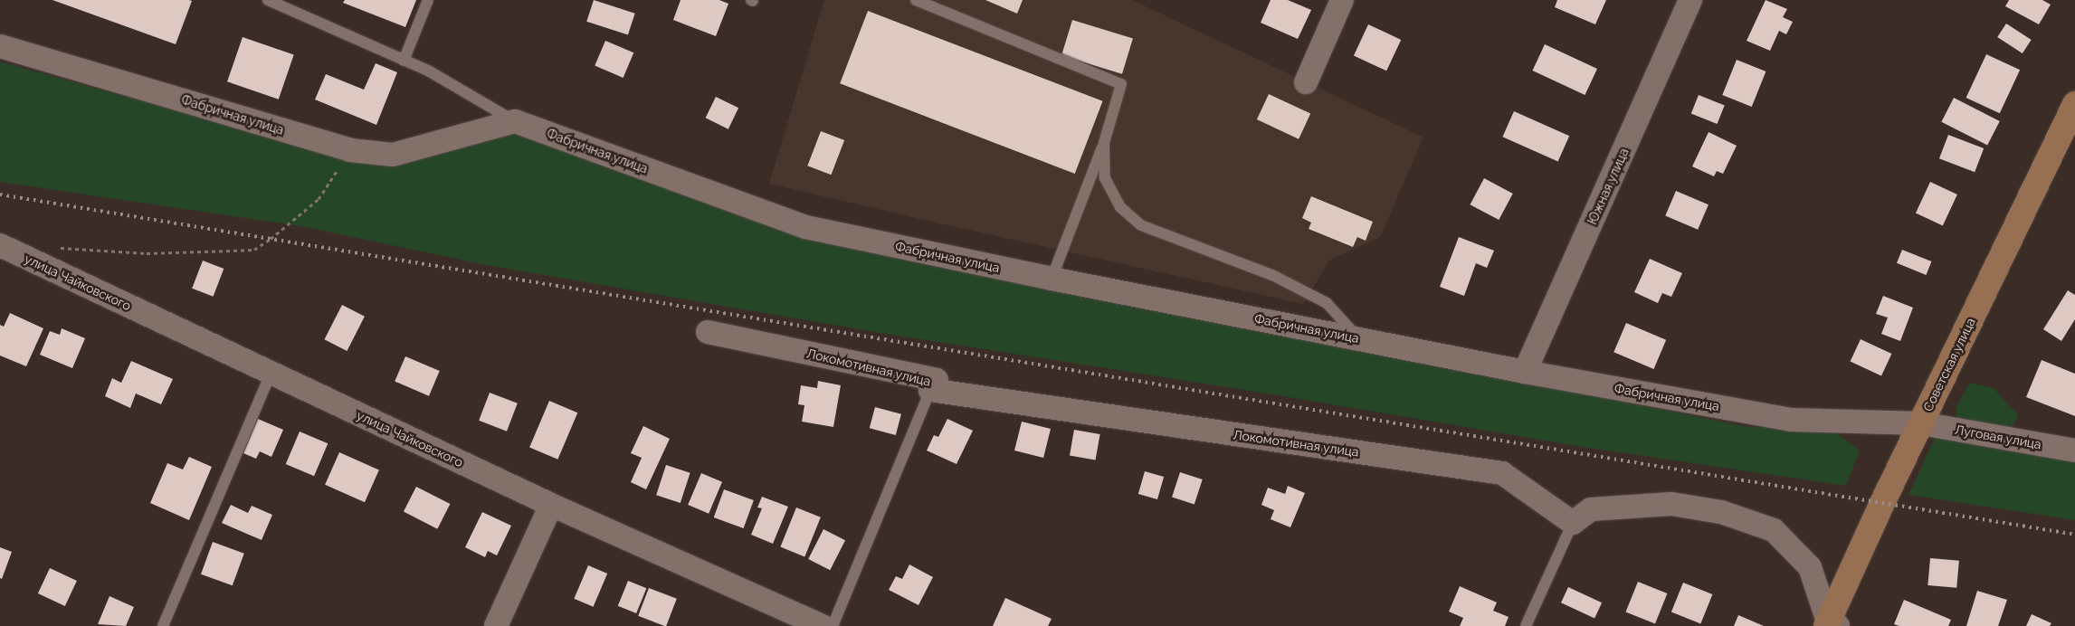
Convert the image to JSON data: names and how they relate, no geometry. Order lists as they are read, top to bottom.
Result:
{
  "streets": {
    "main road": ["Советская улица"],
    "street": [
      "Фабричная улица",
      "Южная улица",
      "улица Чайковского",
      "Локомотивная улица",
      "Луговая улица"
    ]
  },
  "crossings": [
    ["Фабричная улица", "Южная улица"],
    ["Фабричная улица", "Советская улица"],
    ["Фабричная улица", "Луговая улица"],
    ["Советская улица", "Луговая улица"]
  ]
}
